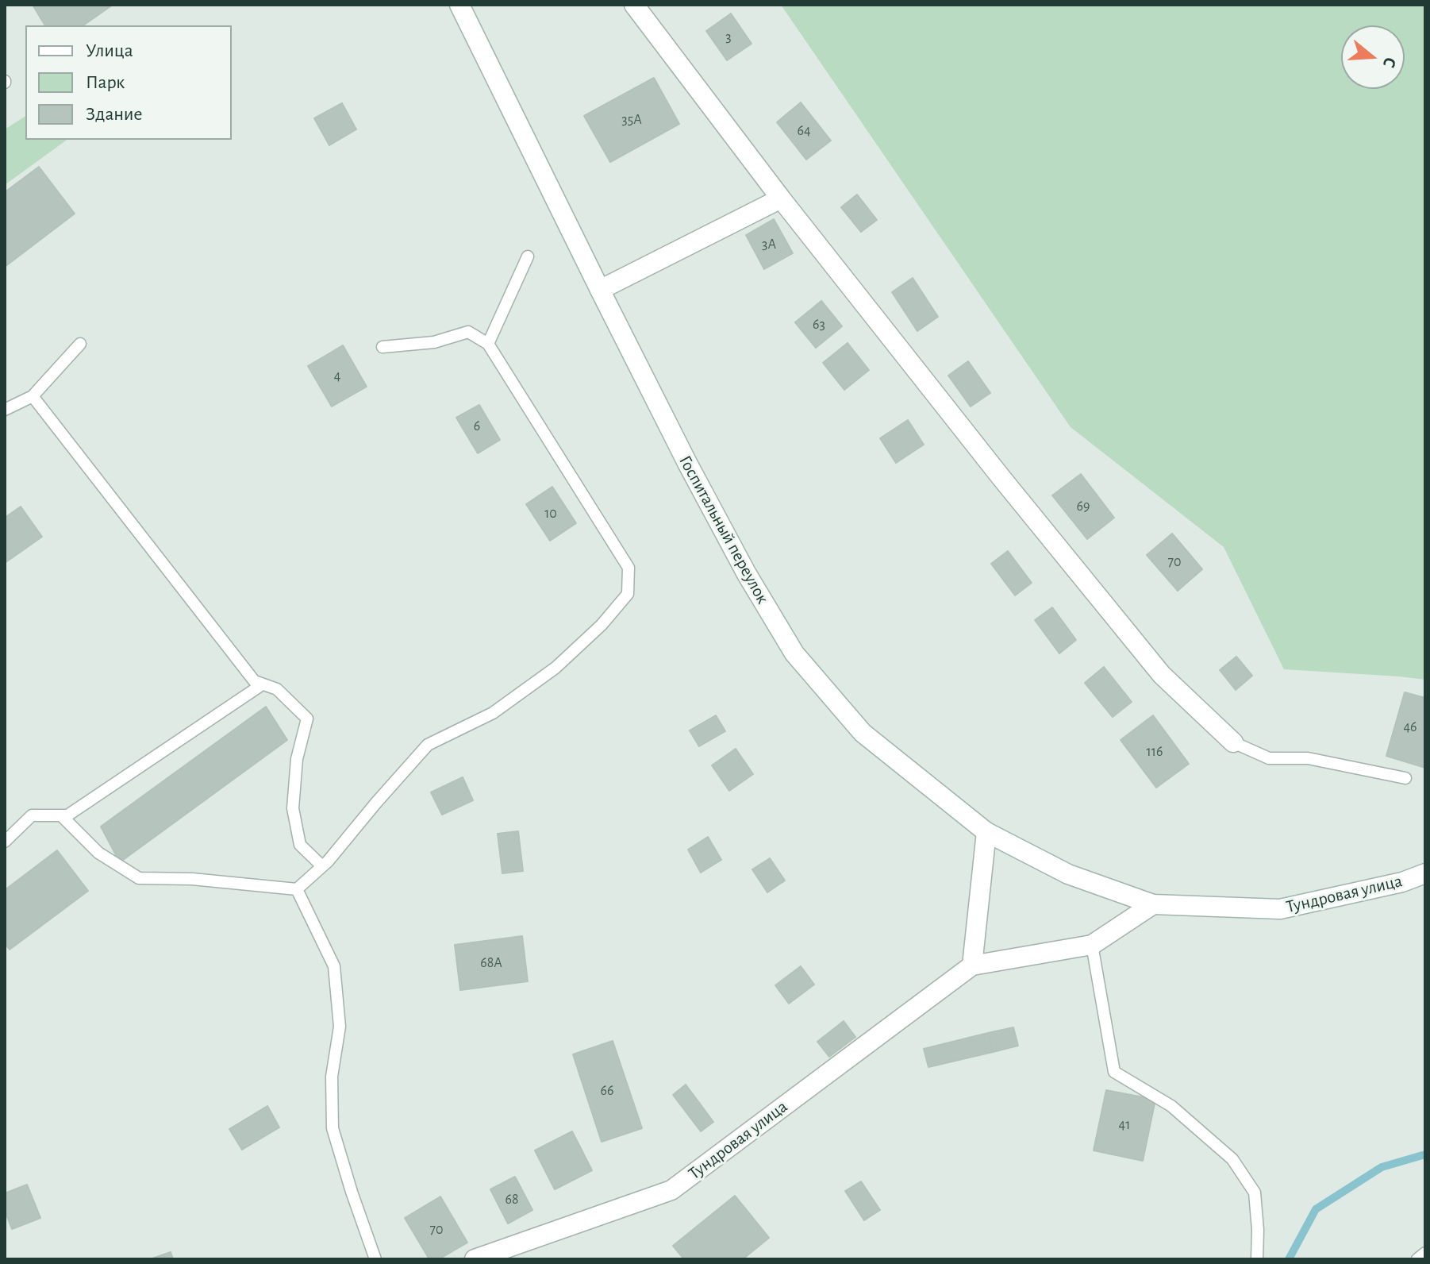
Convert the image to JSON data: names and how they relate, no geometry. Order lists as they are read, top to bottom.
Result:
{
  "streets": {
    "street": ["Госпитальный переулок", "Тундровая улица"]
  },
  "crossings": [
    ["Госпитальный переулок", "Тундровая улица"]
  ],
  "house_numbers": [
    "3",
    "35А",
    "64",
    "3А",
    "63",
    "4",
    "6",
    "69",
    "10",
    "70",
    "46",
    "116",
    "68А",
    "66",
    "41",
    "68",
    "70"
  ],
  "legend": ["Улица", "Парк", "Здание"],
  "north": "right"
}
